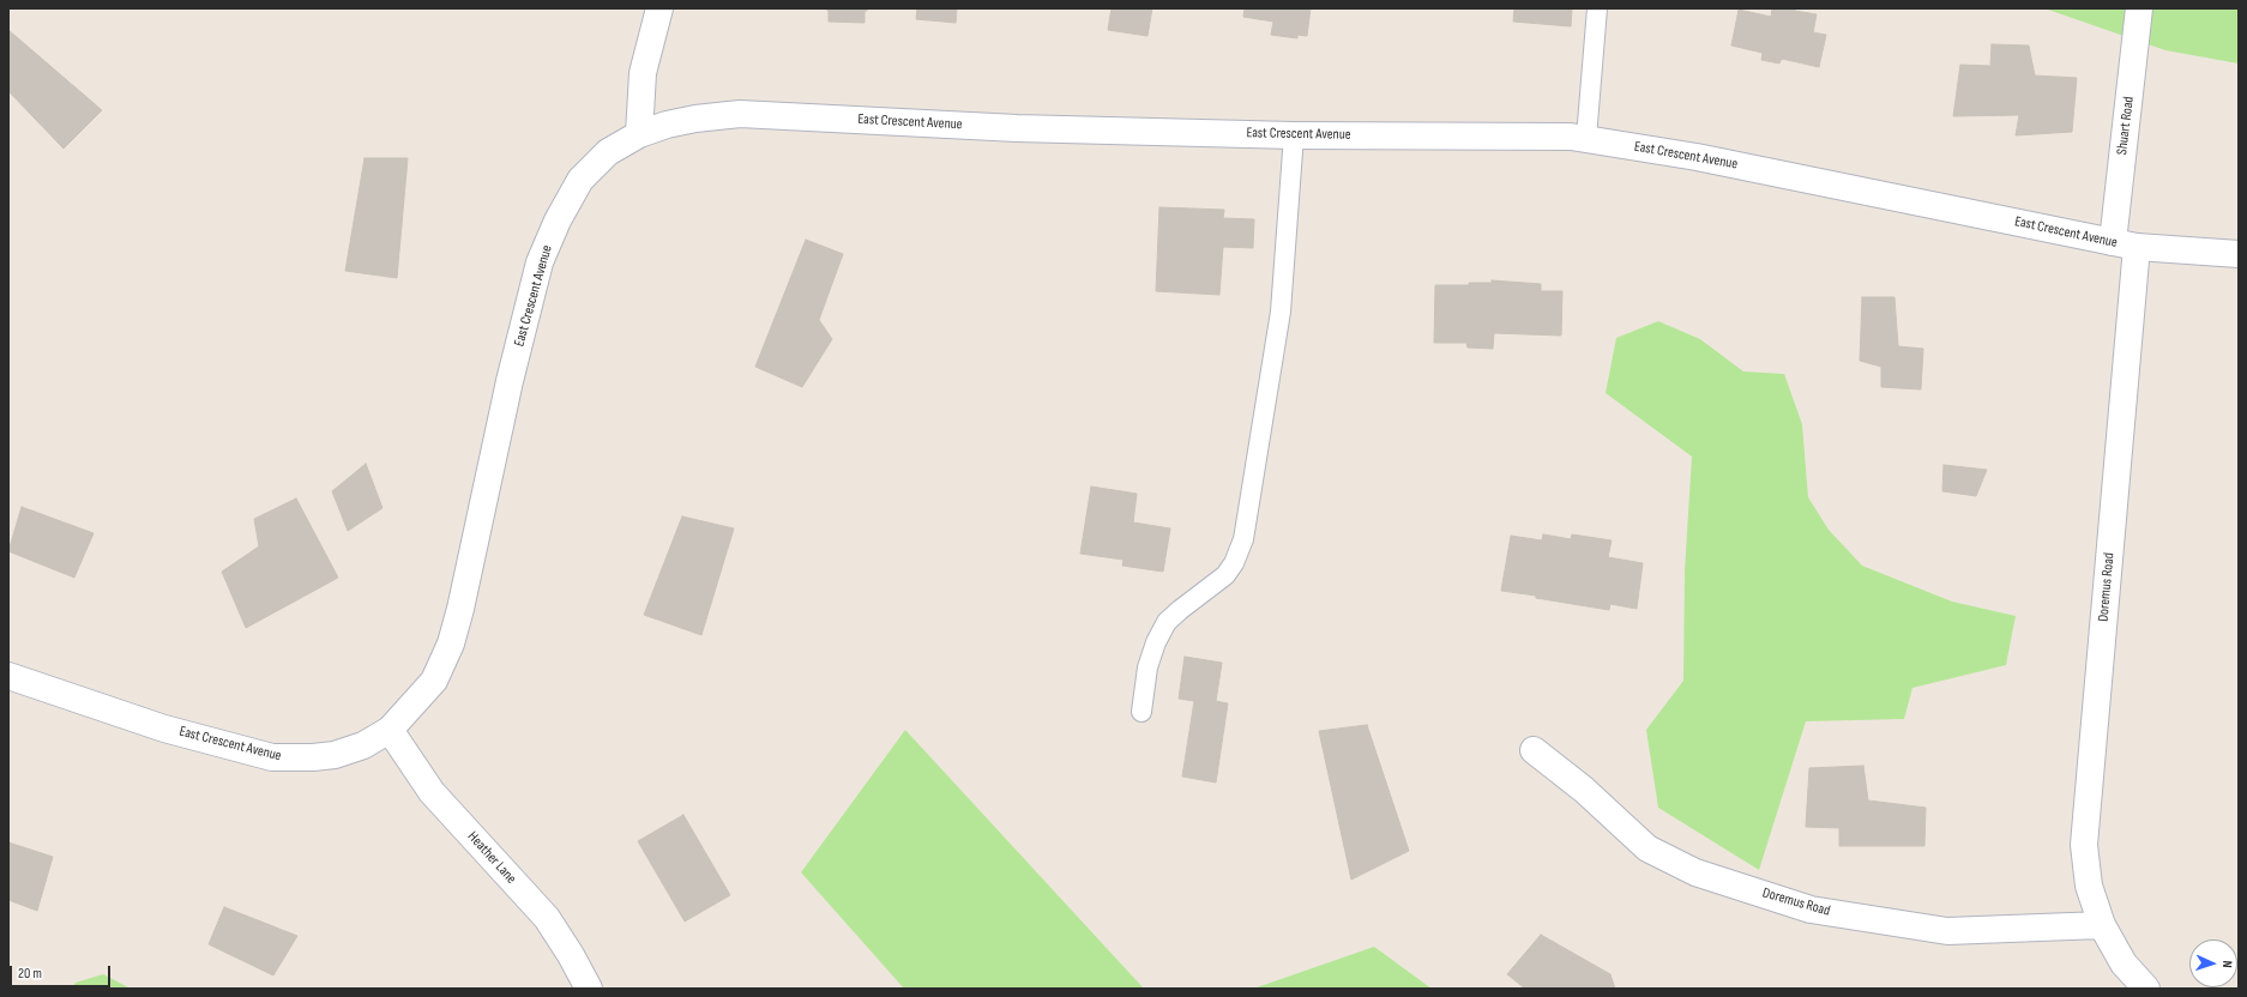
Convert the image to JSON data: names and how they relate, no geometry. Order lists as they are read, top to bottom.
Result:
{
  "streets": {
    "street": [
      "East Crescent Avenue",
      "Shuart Road",
      "Doremus Road",
      "Heather Lane"
    ]
  },
  "crossings": [
    ["East Crescent Avenue", "Shuart Road"],
    ["East Crescent Avenue", "Doremus Road"],
    ["East Crescent Avenue", "Heather Lane"],
    ["Shuart Road", "Doremus Road"]
  ],
  "scale_bar": "20 m",
  "north": "right"
}
